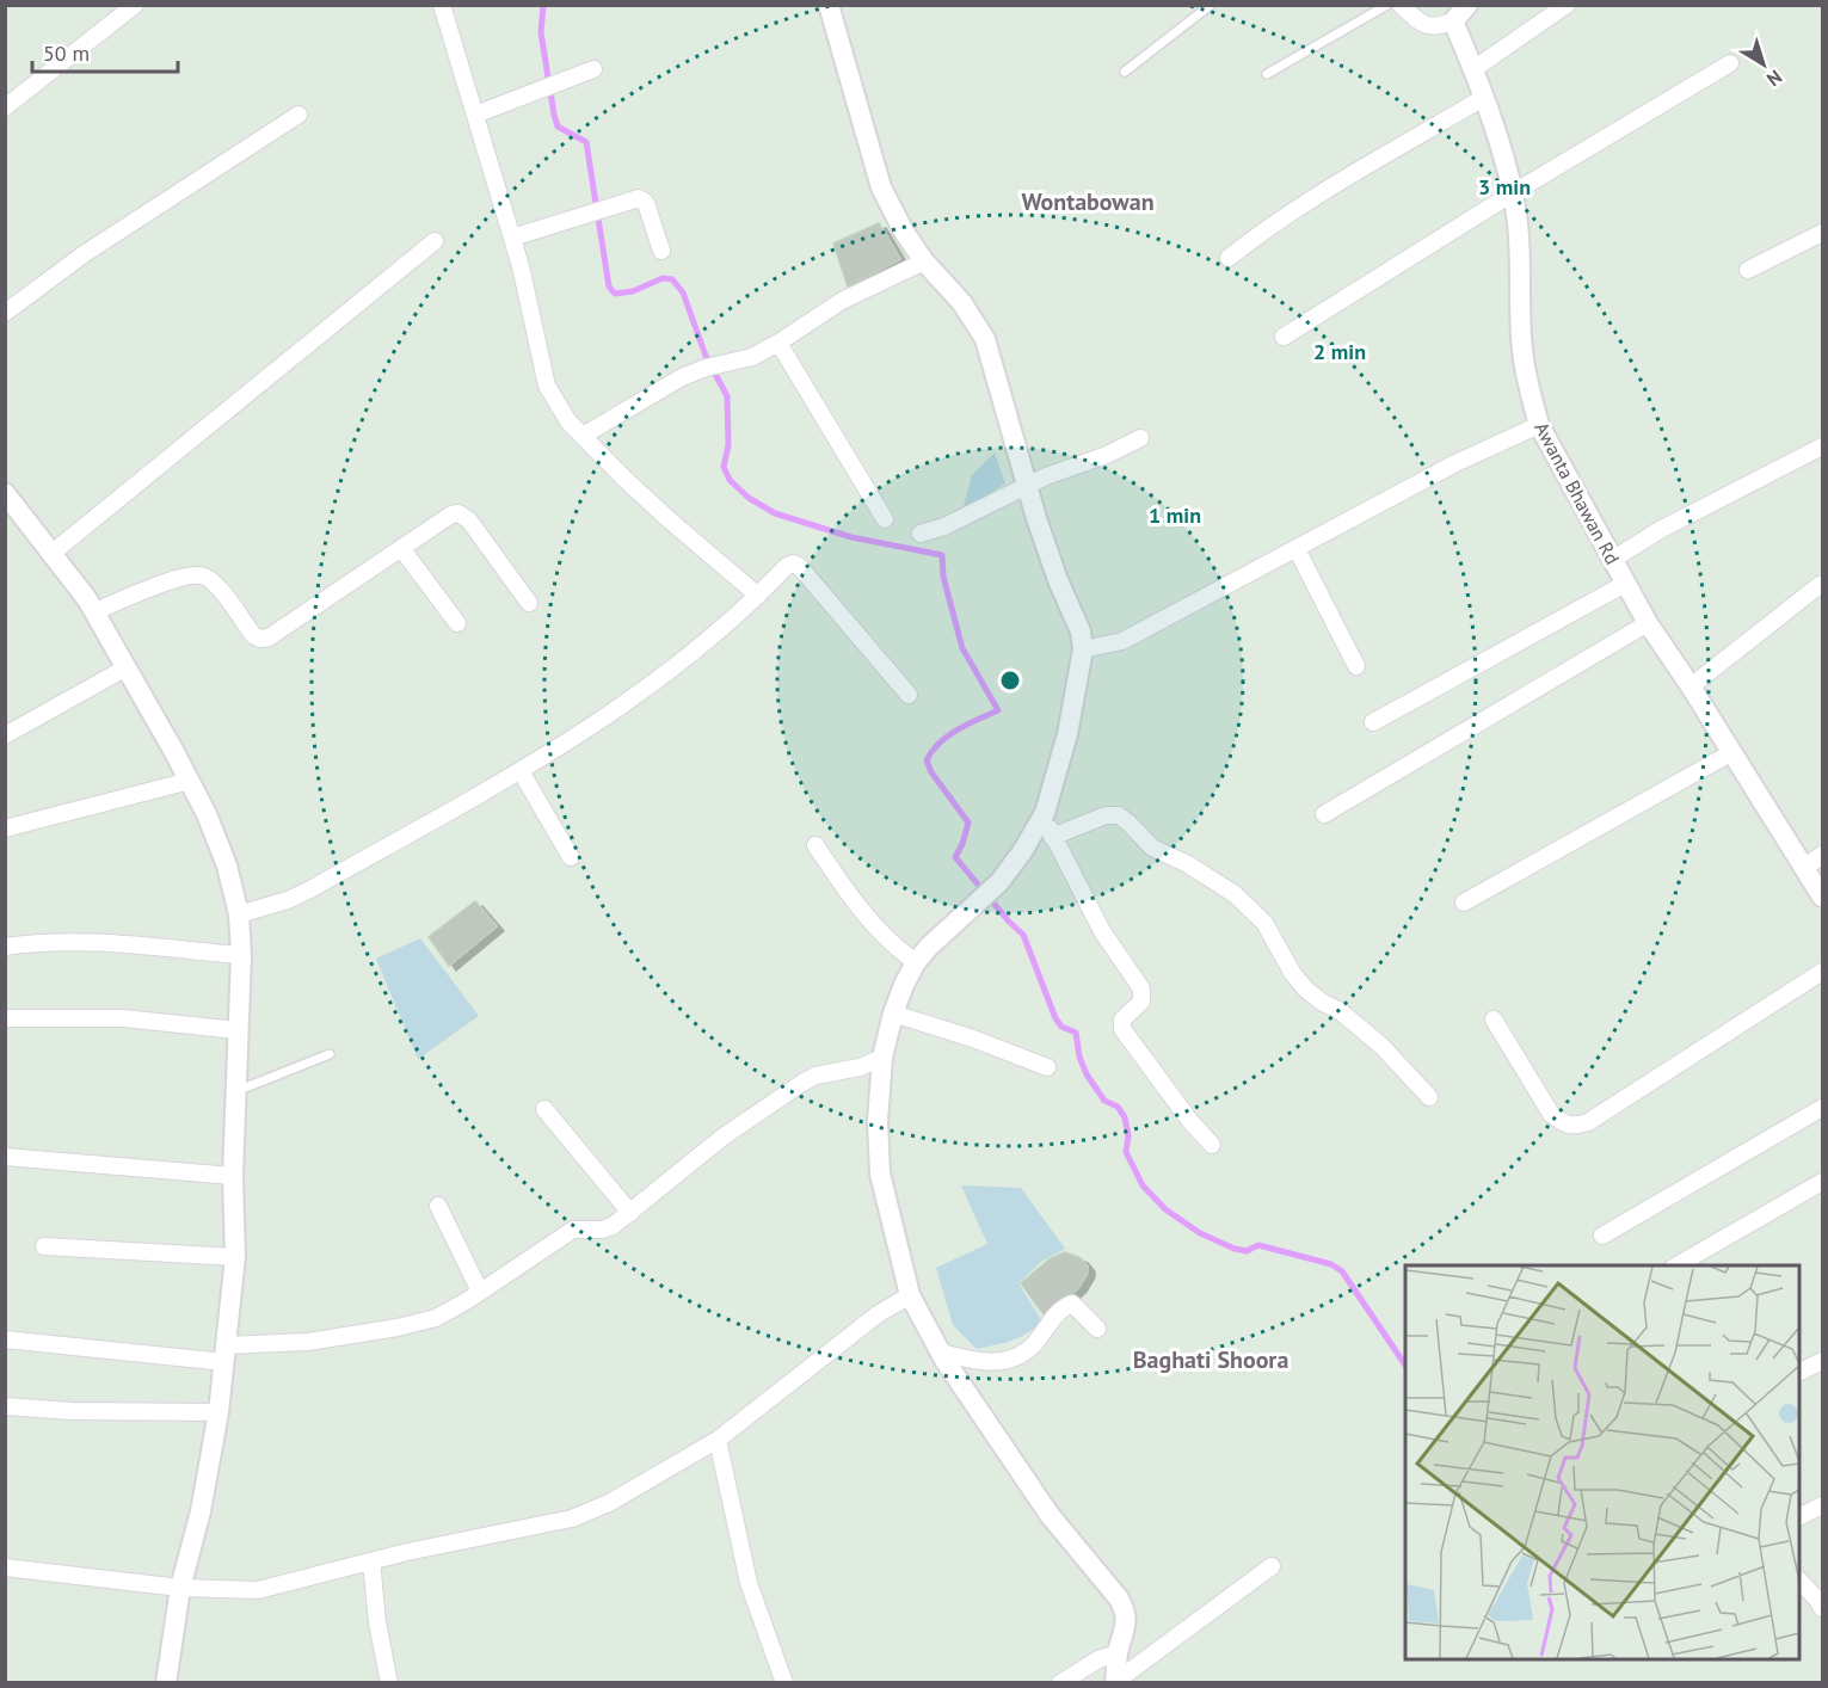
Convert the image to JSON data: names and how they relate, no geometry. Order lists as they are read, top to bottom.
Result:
{
  "streets": {
    "street": ["Awanta Bhawan Rd"]
  },
  "districts": ["Wontabowan", "Baghati Shoora"],
  "scale_bar": "50 m",
  "north": "bottom right",
  "rings": ["3 min", "2 min", "1 min"]
}
